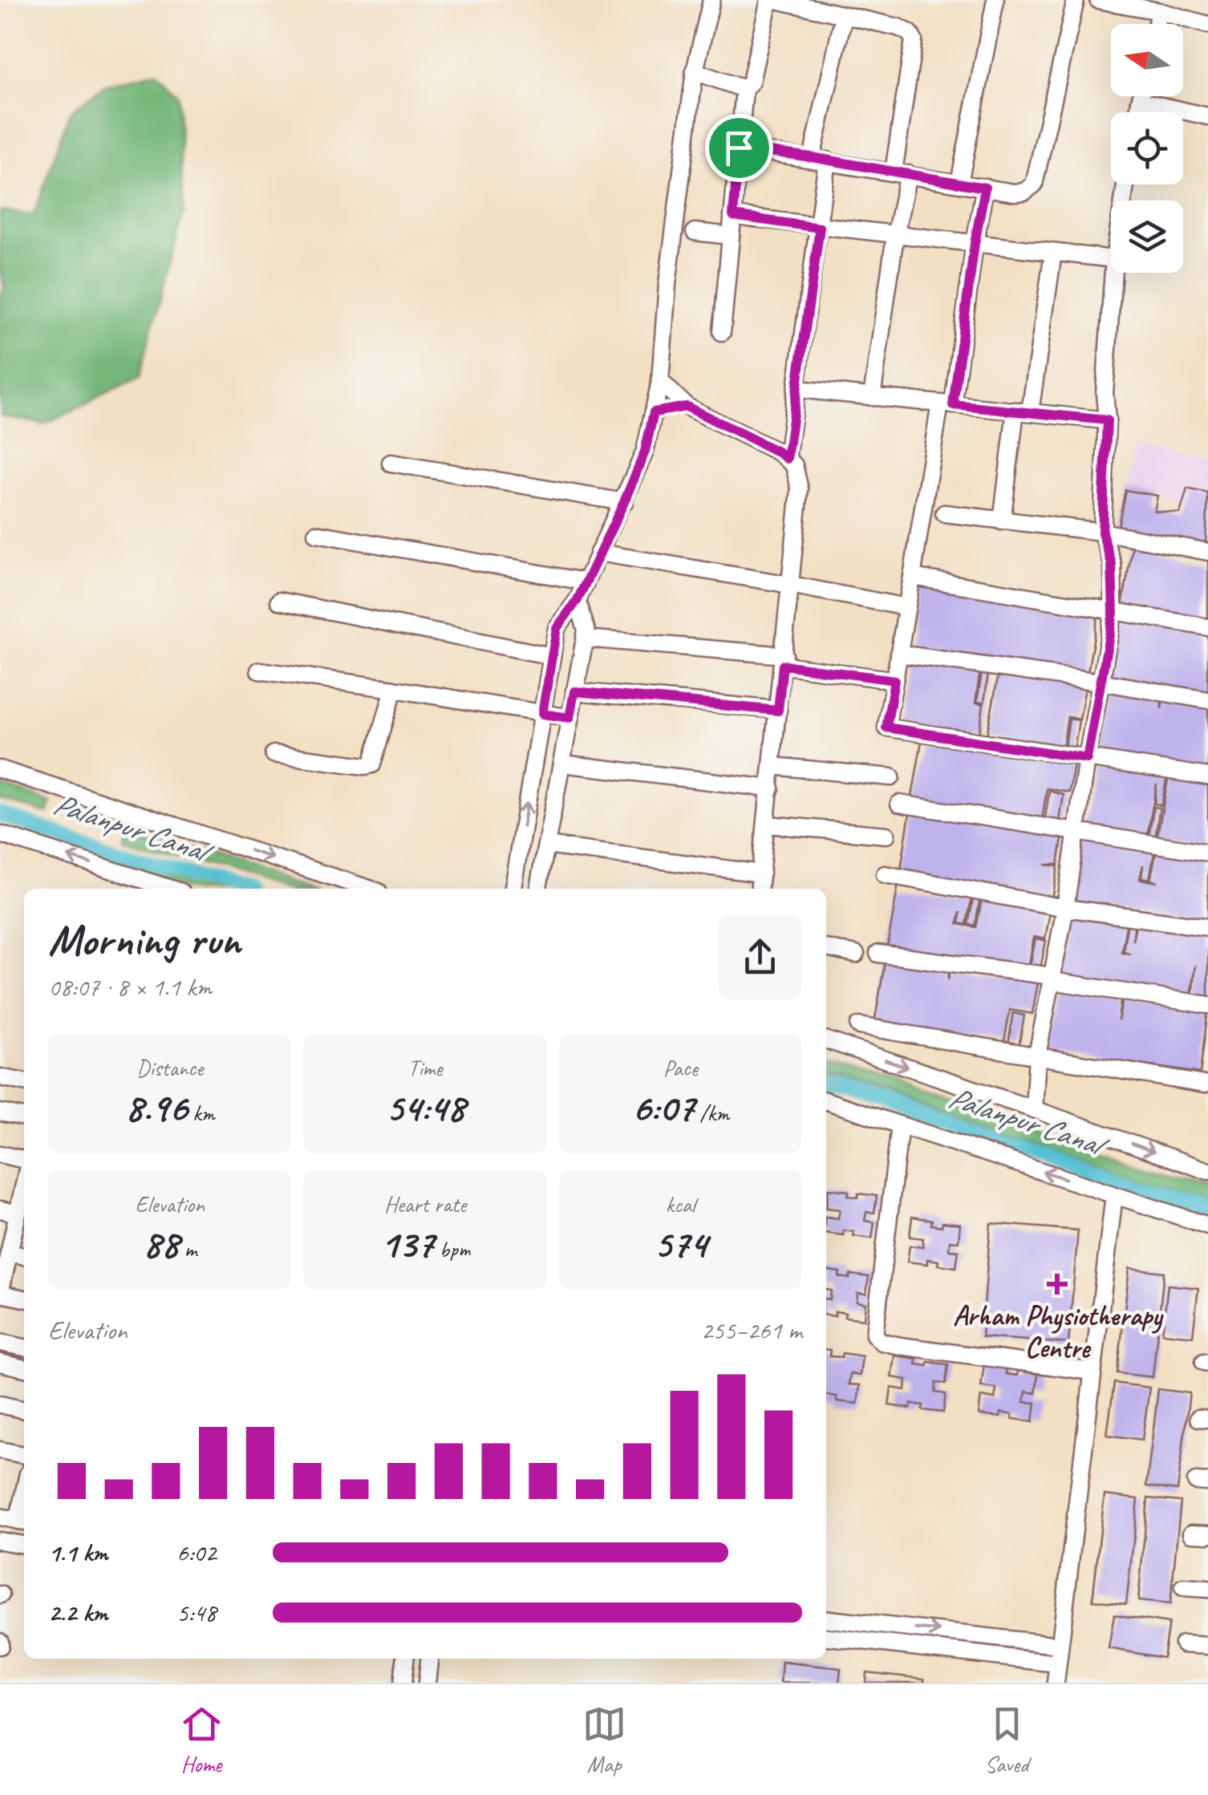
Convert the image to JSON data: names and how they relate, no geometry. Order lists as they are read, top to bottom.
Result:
{
  "water": ["Palanpur Canal"],
  "places": {
    "health": ["Arham Physiotherapy Centre"]
  },
  "north": "left",
  "page": {
    "heading": ["Morning run", "08:07 · 8 × 1.1 km"],
    "stats": [
      ["Distance", "8.96 km"],
      ["Time", "54:48"],
      ["Pace", "6:07 /km"],
      ["Elevation", "88 m"],
      ["Heart rate", "137 bpm"],
      ["kcal", "574"]
    ],
    "chart": ["Elevation", "255–261 m"],
    "list": [
      {
        "name": "1.1 km",
        "note": "6:02"
      },
      {
        "name": "2.2 km",
        "note": "5:48"
      }
    ],
    "tabs": ["Home", "Map", "Saved"]
  }
}
